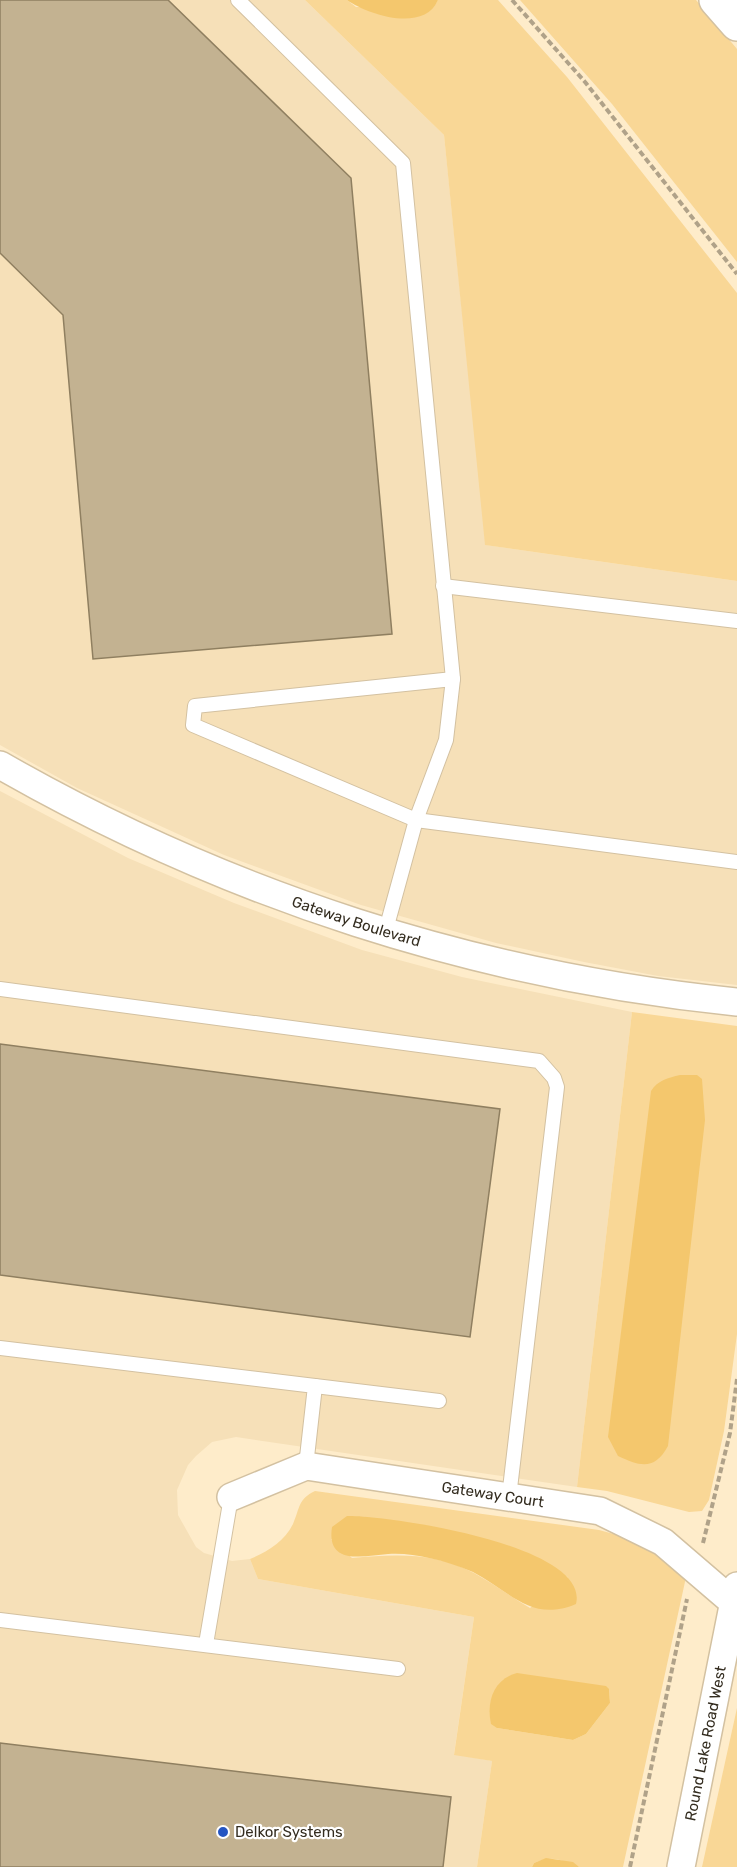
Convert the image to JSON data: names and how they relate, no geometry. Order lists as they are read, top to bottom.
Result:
{
  "streets": {
    "street": ["Gateway Boulevard", "Gateway Court", "Round Lake Road West"]
  },
  "crossings": [
    ["Gateway Court", "Round Lake Road West"]
  ],
  "places": ["Delkor Systems"]
}
